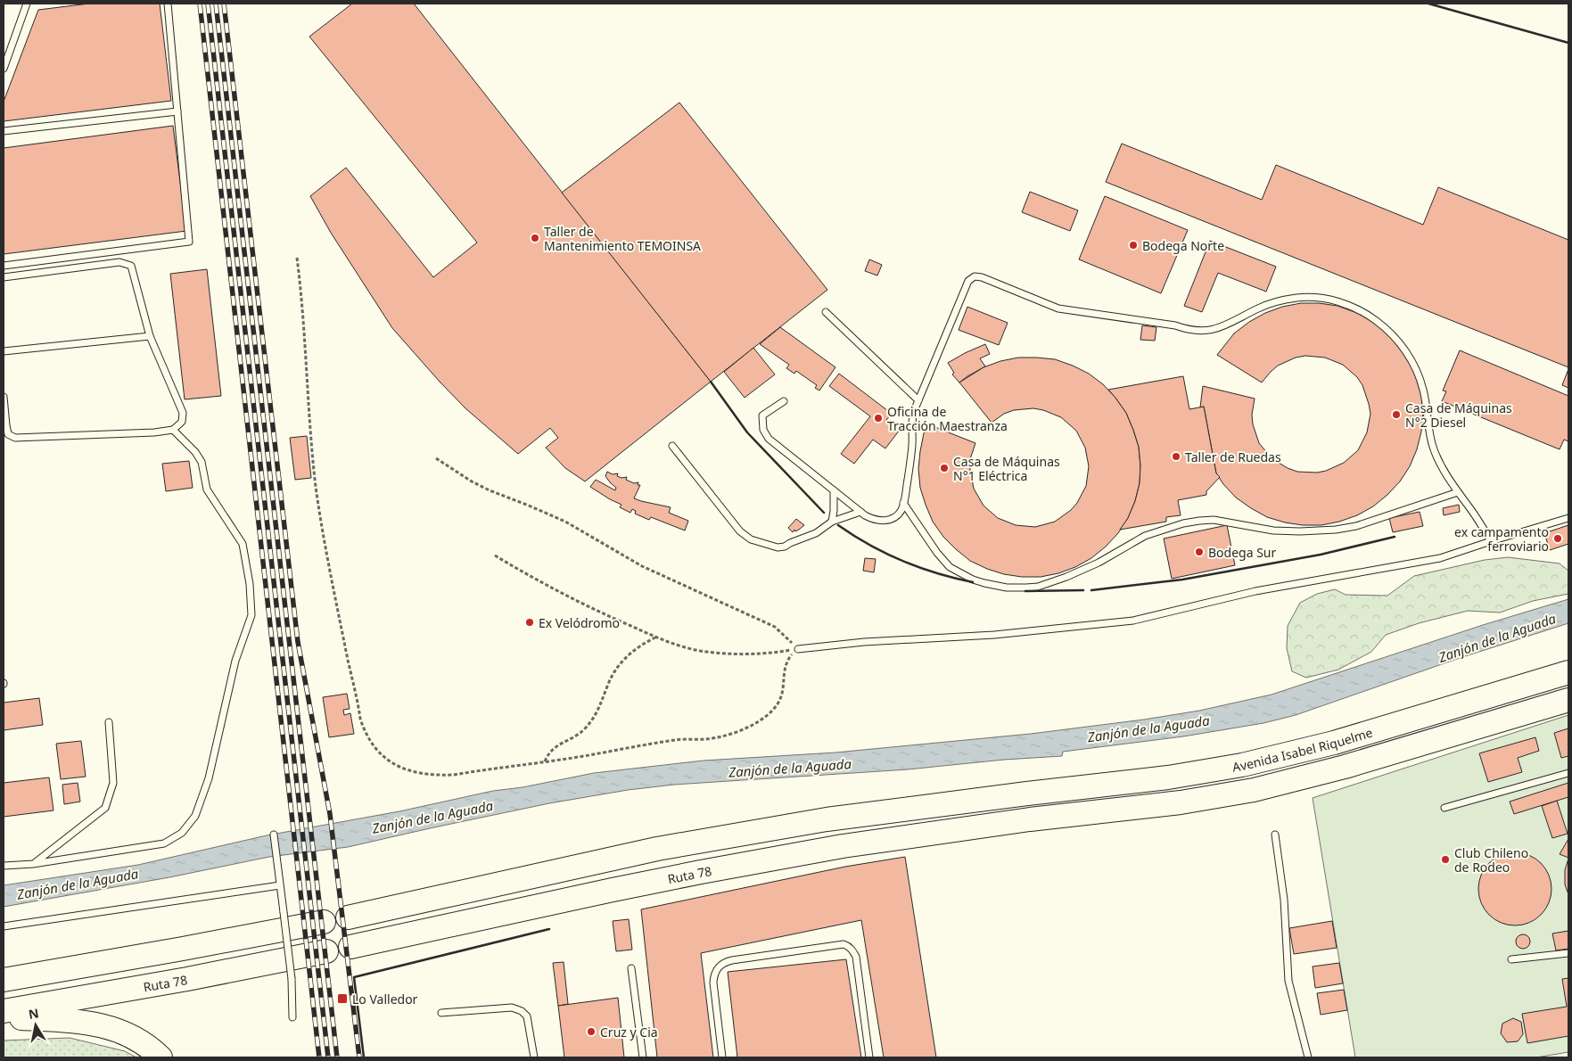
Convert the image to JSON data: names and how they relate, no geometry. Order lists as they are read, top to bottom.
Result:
{
  "streets": {
    "highway": ["Avenida Isabel Riquelme", "Ruta 78"]
  },
  "water": ["Zanjón de la Aguada"],
  "places": {
    "other": [
      "Taller de Mantenimiento TEMOINSA",
      "Bodega Norte",
      "Casa de Máquinas N°2 Diesel",
      "Oficina de Tracción Maestranza",
      "Taller de Ruedas",
      "Casa de Máquinas N°1 Eléctrica",
      "ex campamento ferroviario",
      "Bodega Sur",
      "Ex Velódromo",
      "Club Chileno de Rodeo",
      "Cruz y Cia"
    ],
    "transit": ["Lo Valledor"]
  },
  "north": "top"
}
